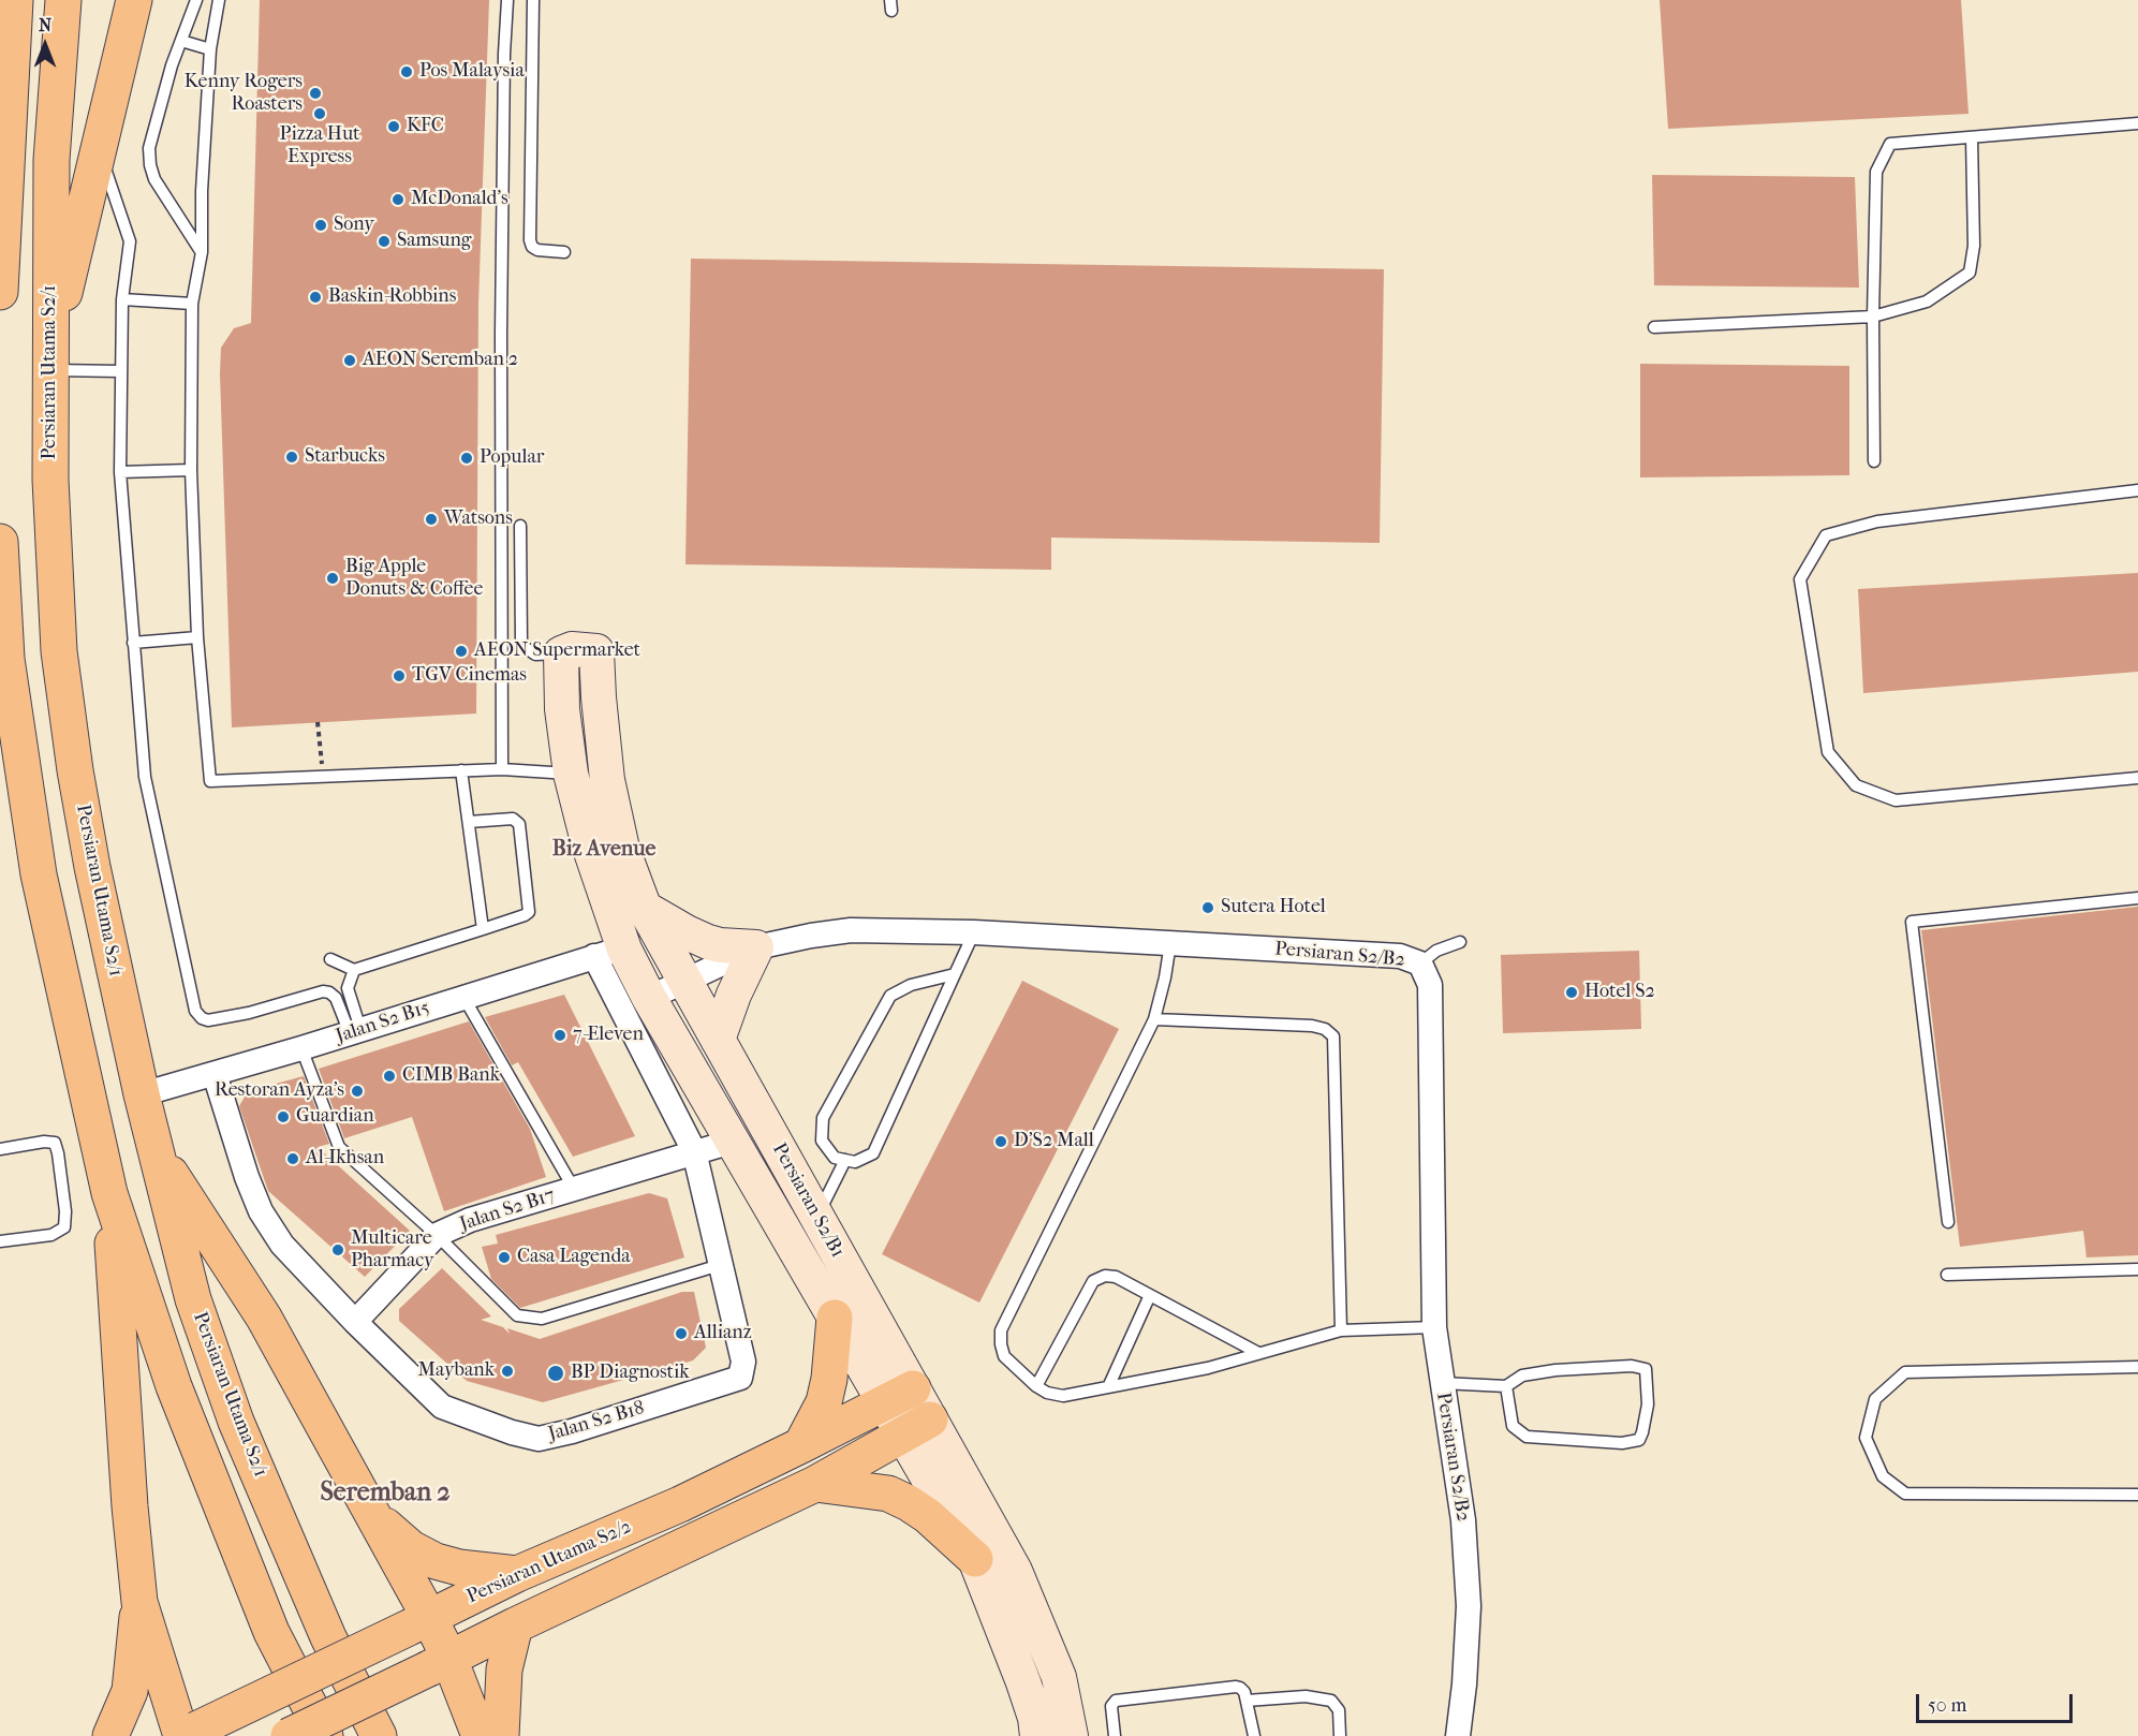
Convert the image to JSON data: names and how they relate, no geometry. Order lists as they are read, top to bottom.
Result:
{
  "streets": {
    "main road": ["Persiaran Utama S2/1", "Persiaran Utama S2/2"],
    "street": [
      "Persiaran S2/B2",
      "Jalan S2 B15",
      "Persiaran S2/B1",
      "Jalan S2 B17",
      "Jalan S2 B18"
    ]
  },
  "crossings": [
    ["Persiaran Utama S2/1", "Jalan S2 B15"],
    ["Persiaran S2/B2", "Persiaran S2/B1"],
    ["Jalan S2 B15", "Persiaran S2/B1"],
    ["Jalan S2 B15", "Jalan S2 B18"],
    ["Persiaran S2/B1", "Jalan S2 B17"],
    ["Persiaran S2/B1", "Jalan S2 B18"],
    ["Persiaran S2/B1", "Persiaran Utama S2/2"],
    ["Jalan S2 B17", "Jalan S2 B18"]
  ],
  "districts": ["Biz Avenue", "Seremban 2"],
  "places": [
    "Pos Malaysia",
    "Kenny Rogers Roasters",
    "Pizza Hut Express",
    "KFC",
    "McDonald's",
    "Sony",
    "Samsung",
    "Baskin-Robbins",
    "AEON Seremban 2",
    "Starbucks",
    "Popular",
    "Watsons",
    "Big Apple Donuts & Coffee",
    "AEON Supermarket",
    "TGV Cinemas",
    "Sutera Hotel",
    "Hotel S2",
    "7-Eleven",
    "CIMB Bank",
    "Restoran Ayza's",
    "Guardian",
    "D'S2 Mall",
    "Al-Ikhsan",
    "Multicare Pharmacy",
    "Casa Lagenda",
    "Allianz",
    "Maybank",
    "BP Diagnostik"
  ],
  "scale_bar": "50 m",
  "north": "top"
}
